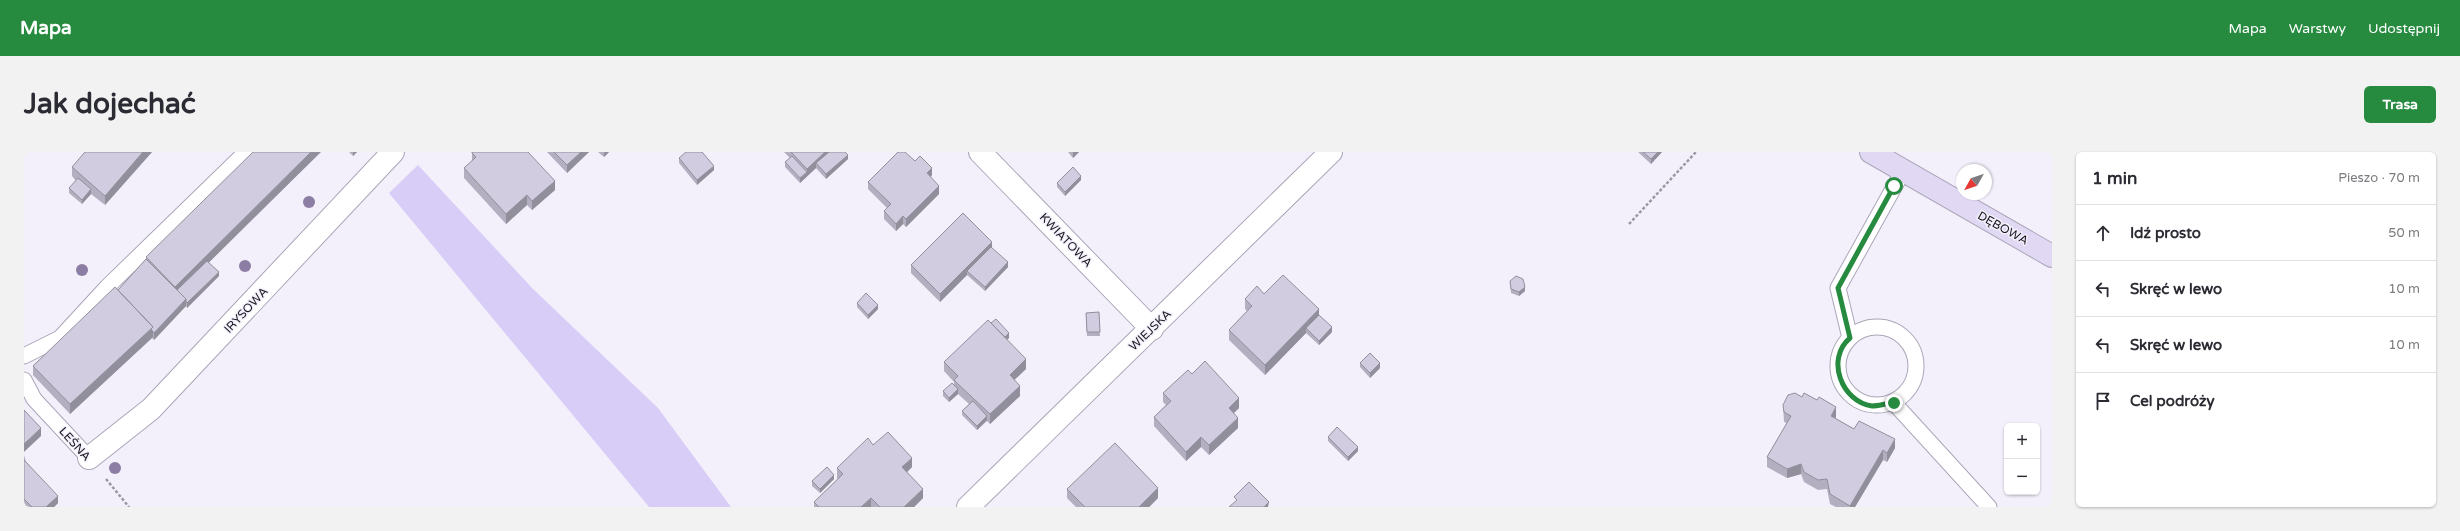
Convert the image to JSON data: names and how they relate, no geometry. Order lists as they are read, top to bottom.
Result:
{
  "streets": {
    "street": [
      "DĘBOWA",
      "KWIATOWA",
      "IRYSOWA",
      "WIEJSKA"
    ],
    "lane": ["LEŚNA"]
  },
  "crossings": [
    ["KWIATOWA", "WIEJSKA"],
    ["IRYSOWA", "LEŚNA"]
  ],
  "north": "bottom left",
  "page": {
    "header": "Mapa",
    "nav": ["Mapa", "Warstwy", "Udostępnij"],
    "buttons": "Trasa",
    "title": "Jak dojechać",
    "heading": ["1 min", "Pieszo · 70 m"],
    "list": [
      ["Idź prosto", "50 m"],
      ["Skręć w lewo", "10 m"],
      ["Skręć w lewo", "10 m"],
      "Cel podróży"
    ],
    "map_buttons": ["+", "−"]
  }
}
